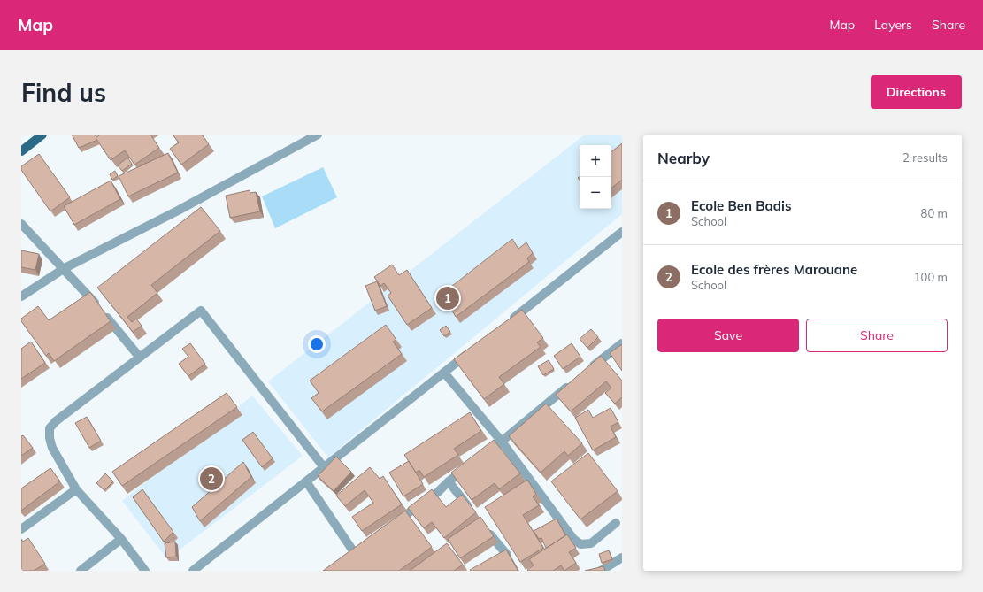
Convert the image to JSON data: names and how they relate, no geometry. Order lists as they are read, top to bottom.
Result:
{
  "page": {
    "header": "Map",
    "nav": ["Map", "Layers", "Share"],
    "buttons": [
      "Directions",
      ["Save", "Share"]
    ],
    "title": "Find us",
    "heading": ["Nearby", "2 results"],
    "map_buttons": ["+", "−"],
    "list": [
      {
        "mark": "1",
        "name": "Ecole Ben Badis",
        "note": "School",
        "value": "80 m"
      },
      {
        "mark": "2",
        "name": "Ecole des frères Marouane",
        "note": "School",
        "value": "100 m"
      }
    ],
    "pins": ["1", "2"]
  }
}
